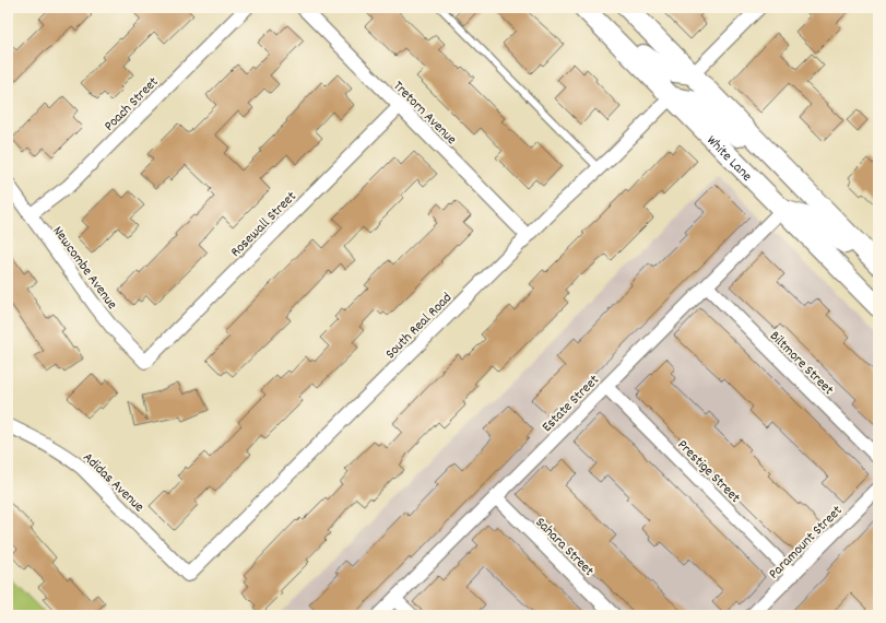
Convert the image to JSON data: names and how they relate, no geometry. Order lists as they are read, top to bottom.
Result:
{
  "streets": {
    "main road": ["White Lane"],
    "street": [
      "Poach Street",
      "Tretorn Avenue",
      "Rosewall Street",
      "Newcombe Avenue",
      "South Real Road",
      "Biltmore Street",
      "Estate Street",
      "Prestige Street",
      "Adidas Avenue",
      "Paramount Street",
      "Sahara Street"
    ]
  },
  "crossings": [
    ["Poach Street", "Newcombe Avenue"],
    ["Tretorn Avenue", "Rosewall Street"],
    ["Tretorn Avenue", "South Real Road"],
    ["White Lane", "South Real Road"],
    ["White Lane", "Estate Street"],
    ["Rosewall Street", "Newcombe Avenue"],
    ["South Real Road", "Adidas Avenue"],
    ["Biltmore Street", "Estate Street"],
    ["Estate Street", "Prestige Street"],
    ["Estate Street", "Sahara Street"],
    ["Prestige Street", "Paramount Street"]
  ]
}
